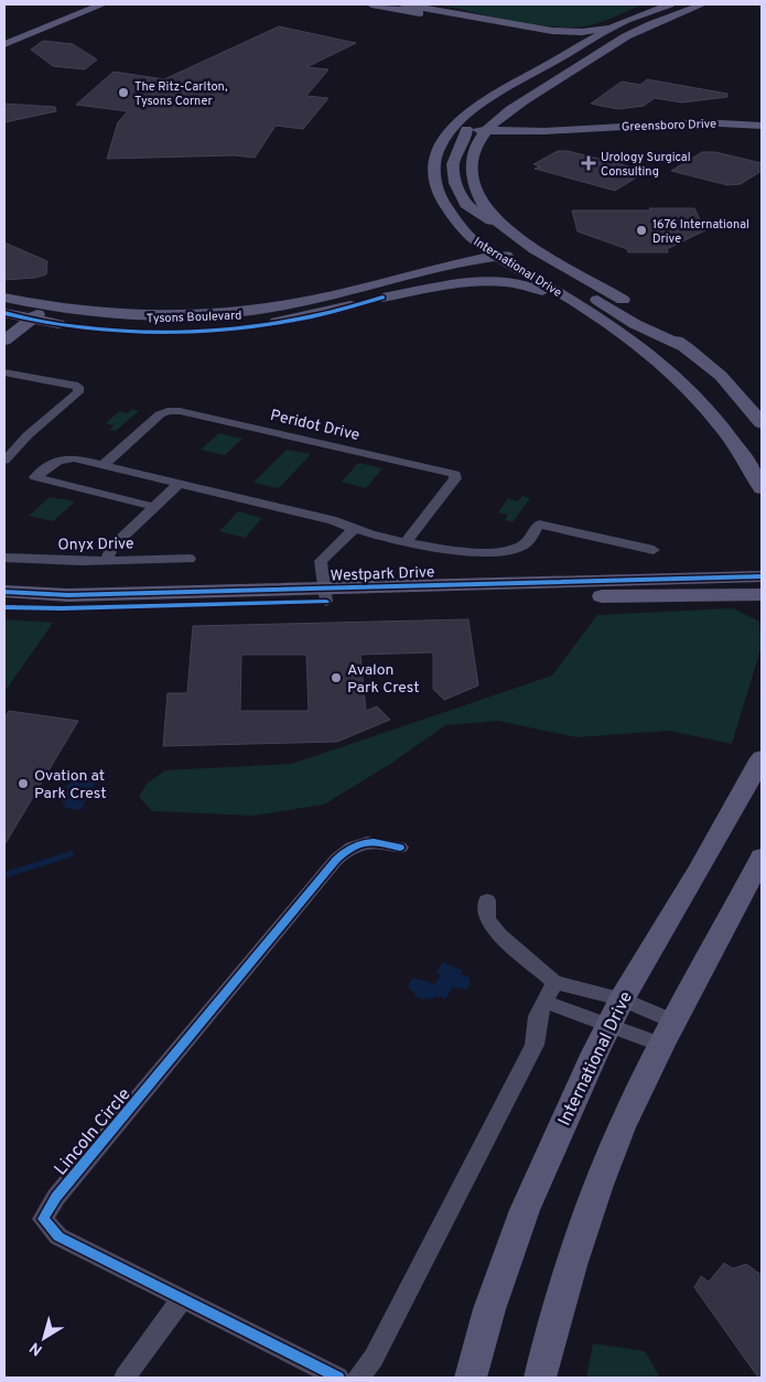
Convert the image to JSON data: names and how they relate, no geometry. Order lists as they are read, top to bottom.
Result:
{
  "streets": {
    "main road": [
      "Greensboro Drive",
      "International Drive",
      "Tysons Boulevard",
      "Westpark Drive"
    ],
    "street": ["Peridot Drive", "Onyx Drive", "Lincoln Circle"]
  },
  "crossings": [
    ["Greensboro Drive", "International Drive"],
    ["International Drive", "Tysons Boulevard"]
  ],
  "places": {
    "other": [
      "The Ritz-Carlton, Tysons Corner",
      "1676 International Drive",
      "Avalon Park Crest",
      "Ovation at Park Crest"
    ],
    "health": ["Urology Surgical Consulting"]
  },
  "north": "bottom left"
}
